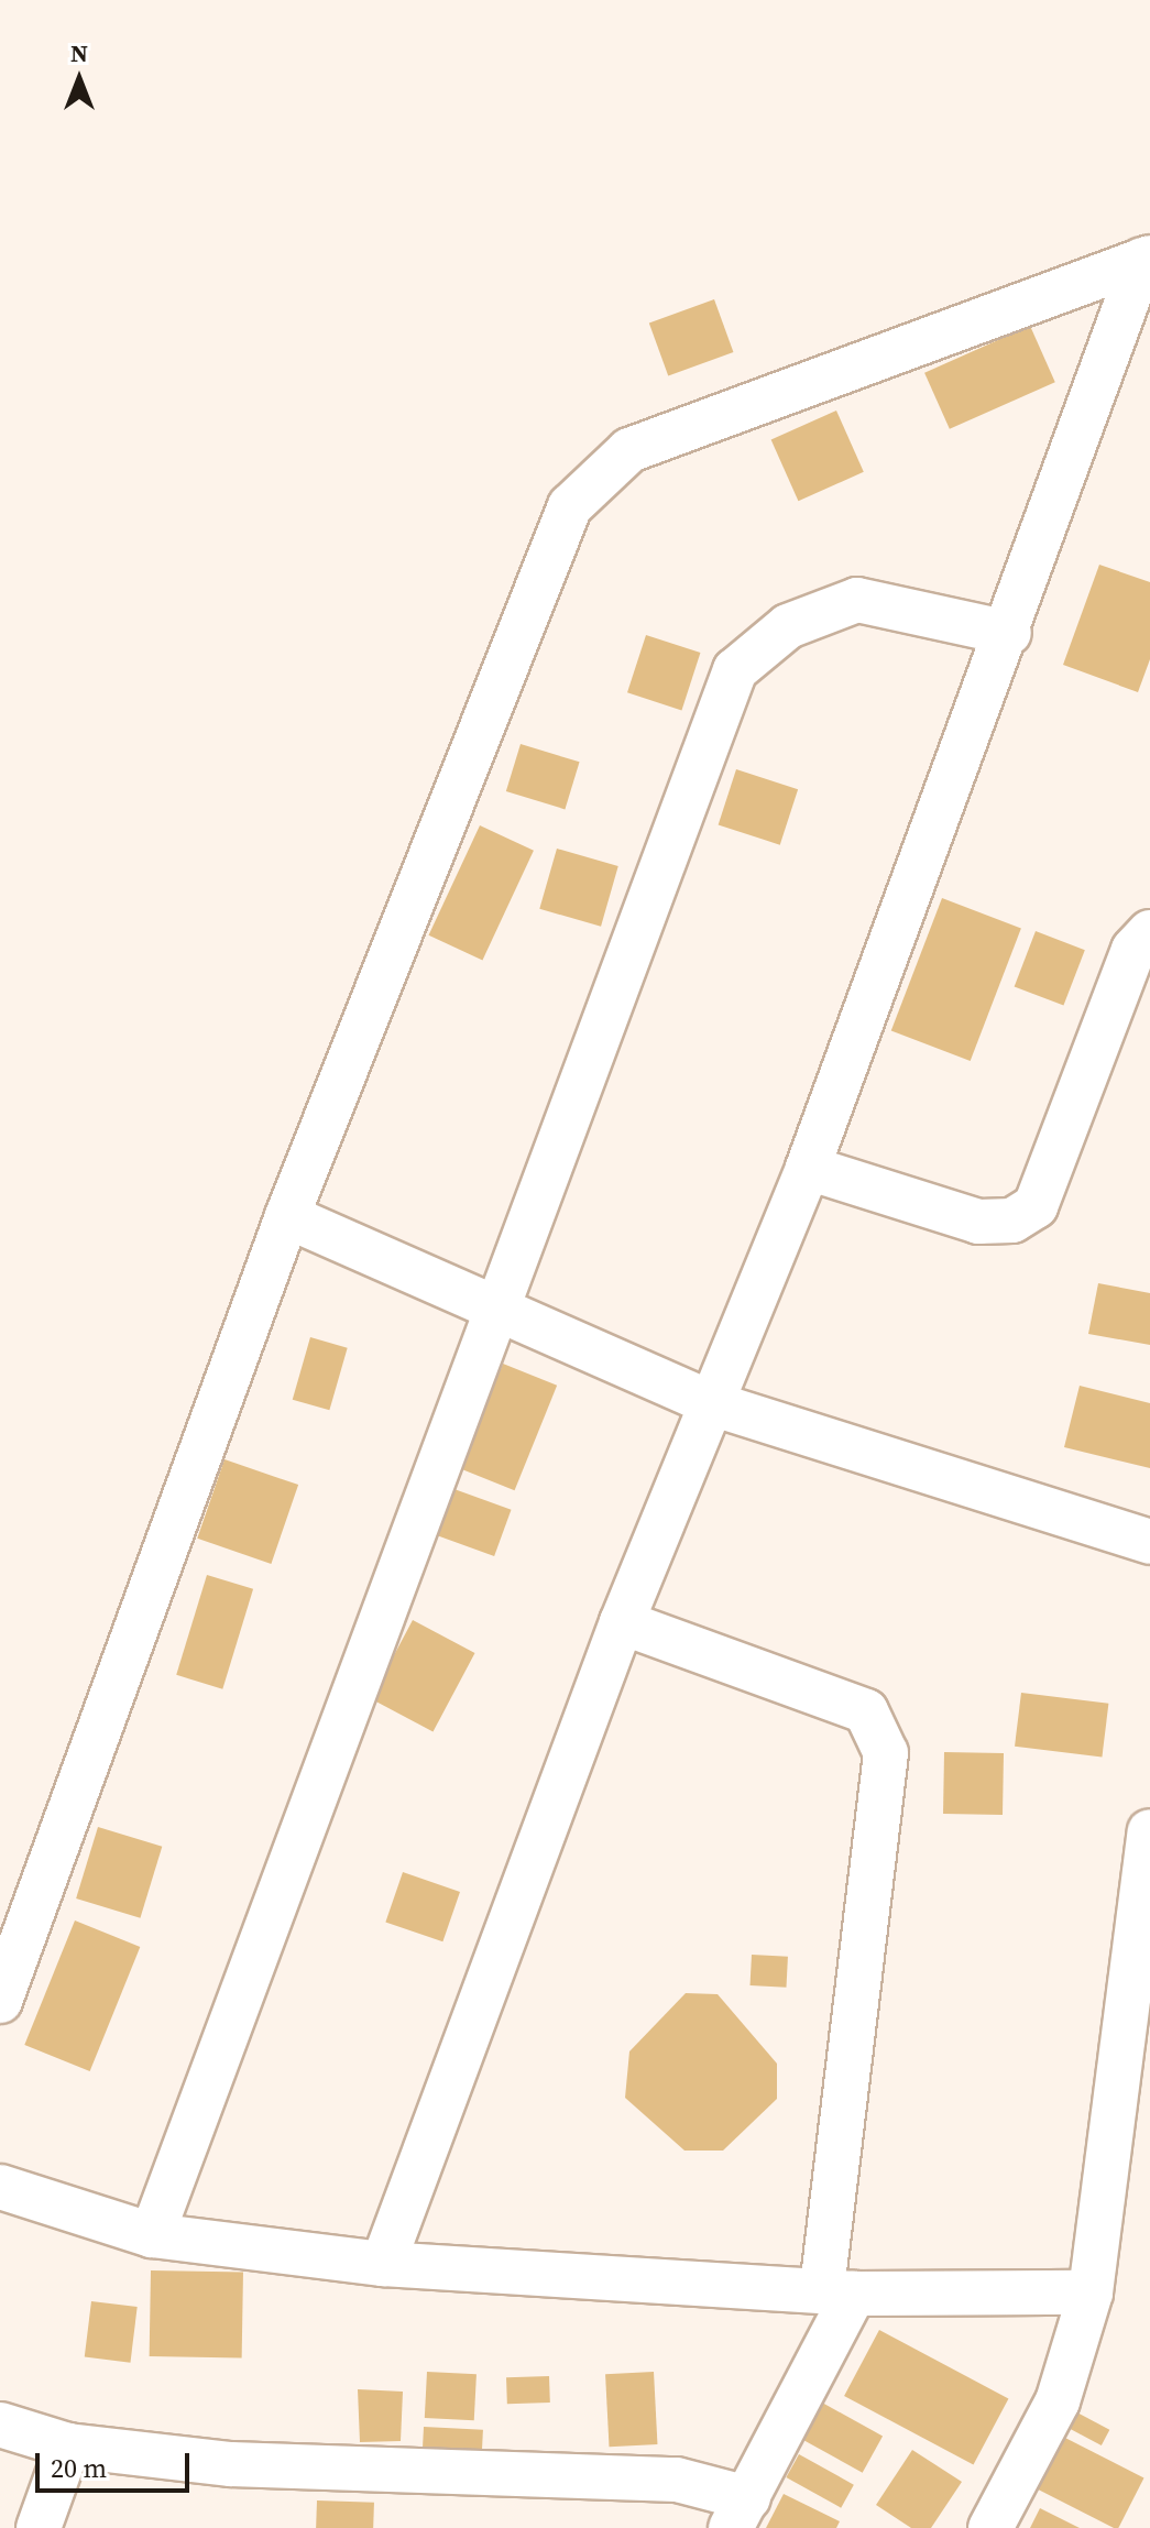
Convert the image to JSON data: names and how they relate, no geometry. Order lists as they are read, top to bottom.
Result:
{
  "scale_bar": "20 m",
  "north": "top"
}
